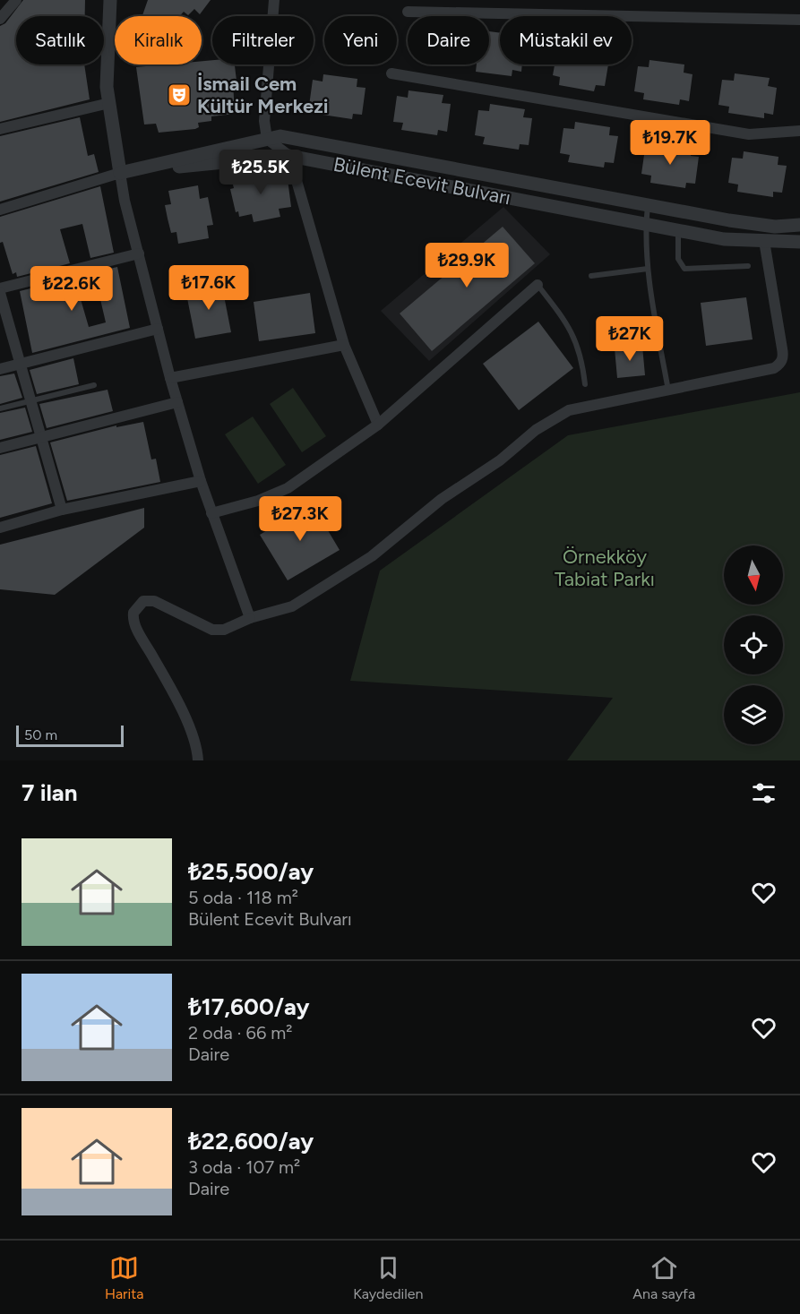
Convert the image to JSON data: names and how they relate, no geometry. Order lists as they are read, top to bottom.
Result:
{
  "streets": {
    "street": ["Bülent Ecevit Bulvarı"]
  },
  "parks": ["Örnekköy Tabiat Parkı"],
  "places": {
    "theatre": ["İsmail Cem Kültür Merkezi"]
  },
  "scale_bar": "50 m",
  "north": "bottom",
  "page": {
    "chip": [
      "Satılık",
      "Kiralık",
      "Filtreler",
      "Yeni",
      "Daire",
      "Müstakil ev"
    ],
    "price": [
      "₺19.7K",
      "₺25.5K",
      "₺29.9K",
      "₺17.6K",
      "₺22.6K",
      "₺27K",
      "₺27.3K"
    ],
    "scale": "50 m",
    "heading": "7 ilan",
    "list": [
      {
        "name": "₺25,500/ay",
        "note": "5 oda · 118 m² · Bülent Ecevit Bulvarı"
      },
      {
        "name": "₺17,600/ay",
        "note": "2 oda · 66 m² · Daire"
      },
      {
        "name": "₺22,600/ay",
        "note": "3 oda · 107 m² · Daire"
      }
    ],
    "tabs": ["Harita", "Kaydedilen", "Ana sayfa"]
  }
}
